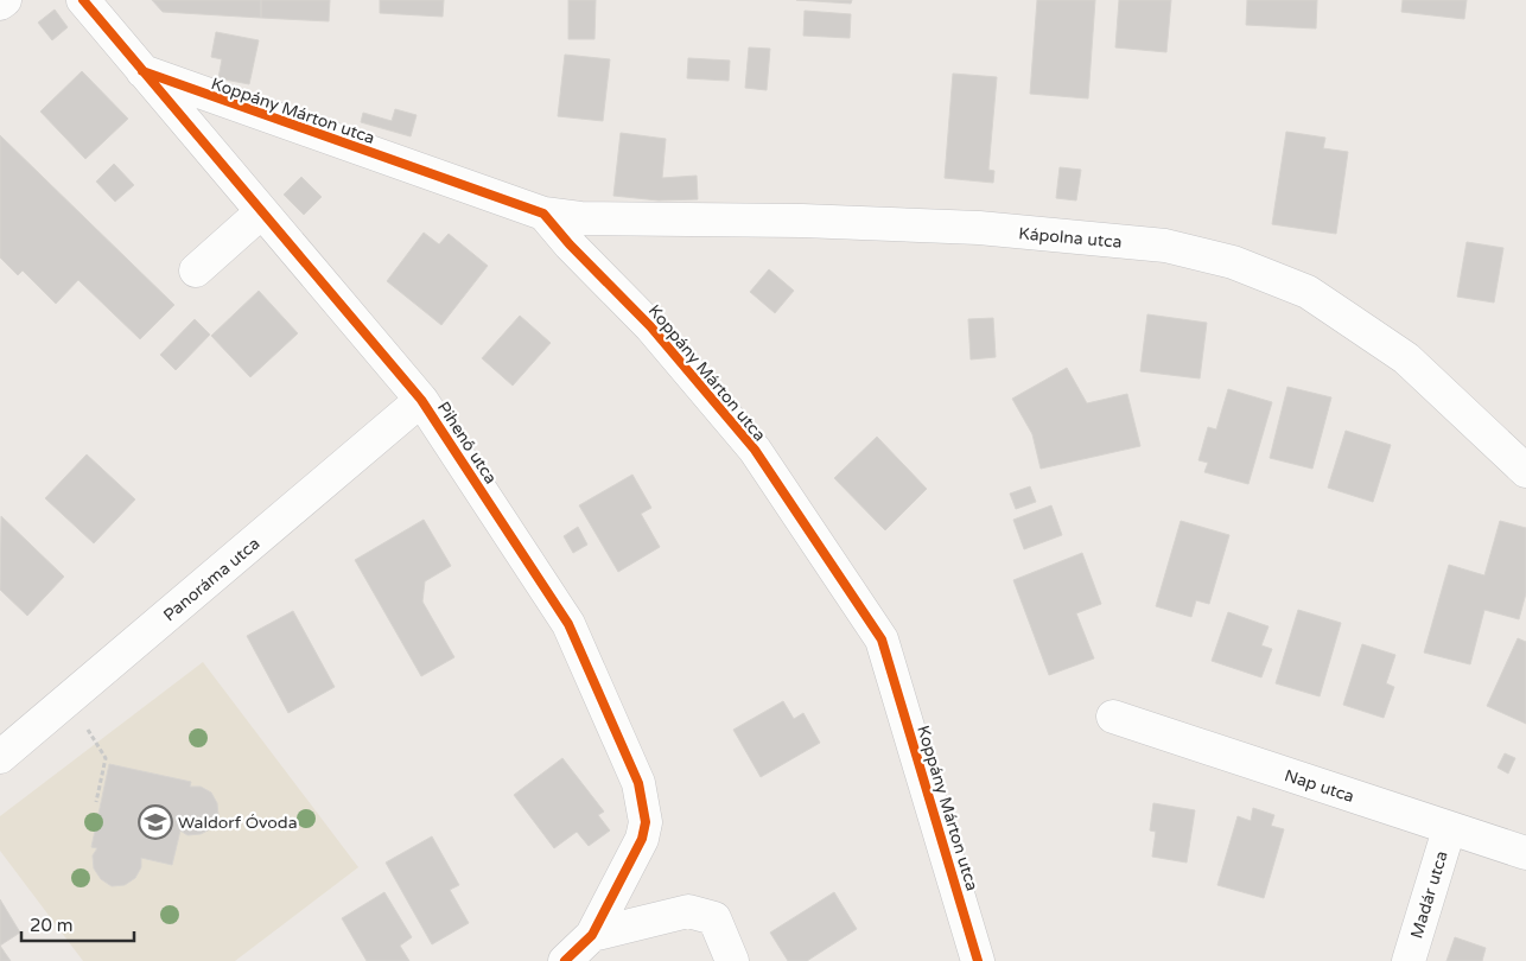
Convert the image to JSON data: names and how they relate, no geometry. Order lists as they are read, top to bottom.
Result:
{
  "streets": {
    "street": [
      "Koppány Márton utca",
      "Kápolna utca",
      "Pihenő utca",
      "Panoráma utca",
      "Nap utca",
      "Madár utca"
    ]
  },
  "crossings": [
    ["Koppány Márton utca", "Kápolna utca"],
    ["Koppány Márton utca", "Pihenő utca"],
    ["Pihenő utca", "Panoráma utca"],
    ["Nap utca", "Madár utca"]
  ],
  "places": {
    "school or university": ["Waldorf Óvoda"]
  },
  "scale_bar": "20 m"
}
